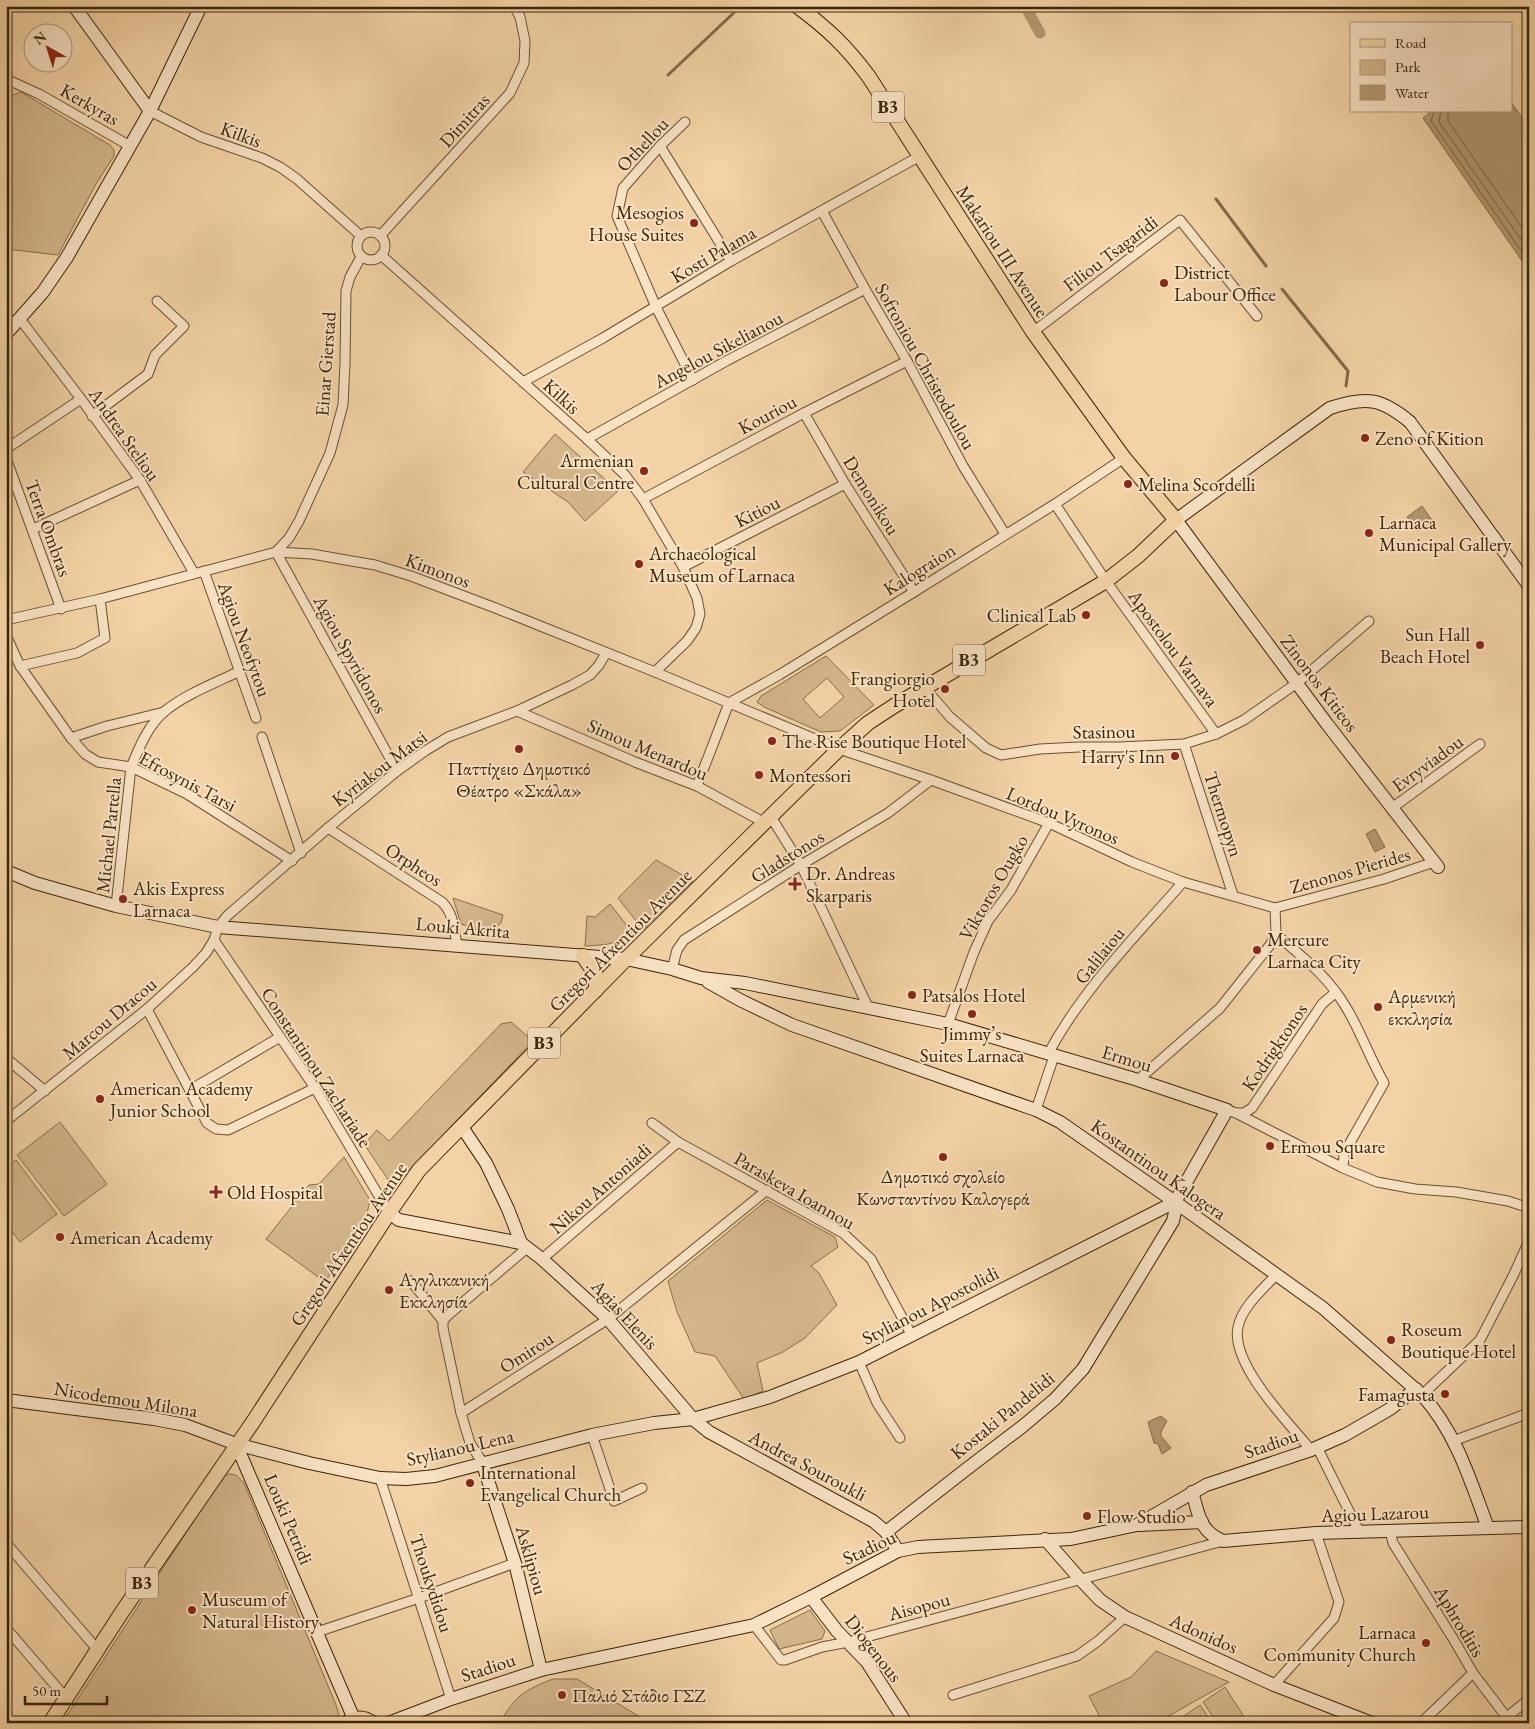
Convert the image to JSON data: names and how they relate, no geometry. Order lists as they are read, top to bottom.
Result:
{
  "streets": {
    "main road": ["B3", "Makariou III Avenue", "Gregori Afxentiou Avenue"],
    "street": [
      "Kerkyras",
      "Dimitras",
      "Kilkis",
      "Othellou",
      "Filiou Tsagaridi",
      "Kosti Palama",
      "Angelou Sikelianou",
      "Einar Gierstad",
      "Sofroniou Christodoulou",
      "Kouriou",
      "Andrea Steliou",
      "Demonikou",
      "Kitiou",
      "Terra Ombras",
      "Kalograion",
      "Kimonos",
      "Agiou Neofytou",
      "Apostolou Varnava",
      "Agiou Spyridonos",
      "Zinonos Kitieos",
      "Stasinou",
      "Simou Menardou",
      "Evryviadou",
      "Kyriakou Matsi",
      "Efrosynis Tarsi",
      "Thermopyn",
      "Lordou Vyronos",
      "Michael Partella",
      "Gladstonos",
      "Orpheos",
      "Zenonos Pierides",
      "Viktoros Ougko",
      "Louki Akrita",
      "Galilaiou",
      "Marcou Dracou",
      "Kodrigktonos",
      "Ermou",
      "Constantinou Zachariade",
      "Kostantinou Kalogera",
      "Nikou Antoniadi",
      "Paraskeva Ioannou",
      "Stylianou Apostolidi",
      "Agias Elenis",
      "Omirou",
      "Nicodemou Milona",
      "Kostaki Pandelidi",
      "Stadiou",
      "Stylianou Lena",
      "Andrea Souroukli",
      "Agiou Lazarou",
      "Louki Petridi",
      "Asklipiou",
      "Thoukydidou",
      "Aisopou",
      "Aphroditis",
      "Adonidos",
      "Diogenous"
    ]
  },
  "crossings": [
    ["Dimitras", "Kilkis"],
    ["Dimitras", "Einar Gierstad"],
    ["Kilkis", "Kosti Palama"],
    ["Kilkis", "Angelou Sikelianou"],
    ["Kilkis", "Einar Gierstad"],
    ["Kilkis", "Kouriou"],
    ["Kilkis", "Kitiou"],
    ["Kilkis", "Kimonos"],
    ["Othellou", "Kosti Palama"],
    ["Othellou", "Angelou Sikelianou"],
    ["Makariou III Avenue", "Filiou Tsagaridi"],
    ["Makariou III Avenue", "Kosti Palama"],
    ["Makariou III Avenue", "Kalograion"],
    ["Makariou III Avenue", "Zinonos Kitieos"],
    ["Makariou III Avenue", "Gregori Afxentiou Avenue"],
    ["Kosti Palama", "Sofroniou Christodoulou"],
    ["Angelou Sikelianou", "Sofroniou Christodoulou"],
    ["Einar Gierstad", "Kimonos"],
    ["Einar Gierstad", "Agiou Spyridonos"],
    ["Sofroniou Christodoulou", "Kouriou"],
    ["Sofroniou Christodoulou", "Kalograion"],
    ["Kouriou", "Demonikou"],
    ["Andrea Steliou", "Kimonos"],
    ["Demonikou", "Kitiou"],
    ["Demonikou", "Kalograion"],
    ["Terra Ombras", "Kimonos"],
    ["Kalograion", "Kimonos"],
    ["Kalograion", "Apostolou Varnava"],
    ["Kimonos", "Agiou Neofytou"],
    ["Kimonos", "Agiou Spyridonos"],
    ["Kimonos", "Kyriakou Matsi"],
    ["Kimonos", "Lordou Vyronos"],
    ["Kimonos", "Gregori Afxentiou Avenue"],
    ["Apostolou Varnava", "Stasinou"],
    ["Apostolou Varnava", "Gregori Afxentiou Avenue"],
    ["Agiou Spyridonos", "Kyriakou Matsi"],
    ["Zinonos Kitieos", "Stasinou"],
    ["Zinonos Kitieos", "Evryviadou"],
    ["Zinonos Kitieos", "Zenonos Pierides"],
    ["Zinonos Kitieos", "Gregori Afxentiou Avenue"],
    ["Stasinou", "Thermopyn"],
    ["Stasinou", "Gregori Afxentiou Avenue"],
    ["Simou Menardou", "Kyriakou Matsi"],
    ["Simou Menardou", "Gregori Afxentiou Avenue"],
    ["Kyriakou Matsi", "Efrosynis Tarsi"],
    ["Kyriakou Matsi", "Orpheos"],
    ["Kyriakou Matsi", "Louki Akrita"],
    ["Kyriakou Matsi", "Marcou Dracou"],
    ["Efrosynis Tarsi", "Michael Partella"],
    ["Thermopyn", "Lordou Vyronos"],
    ["Lordou Vyronos", "Gladstonos"],
    ["Lordou Vyronos", "Zenonos Pierides"],
    ["Lordou Vyronos", "Viktoros Ougko"],
    ["Lordou Vyronos", "Gregori Afxentiou Avenue"],
    ["Lordou Vyronos", "Galilaiou"],
    ["Michael Partella", "Louki Akrita"],
    ["Gladstonos", "Louki Akrita"],
    ["Orpheos", "Louki Akrita"],
    ["Viktoros Ougko", "Ermou"],
    ["Louki Akrita", "Gregori Afxentiou Avenue"],
    ["Louki Akrita", "Marcou Dracou"],
    ["Louki Akrita", "Ermou"],
    ["Louki Akrita", "Kostantinou Kalogera"],
    ["Gregori Afxentiou Avenue", "Constantinou Zachariade"],
    ["Gregori Afxentiou Avenue", "Agias Elenis"],
    ["Gregori Afxentiou Avenue", "Nicodemou Milona"],
    ["Gregori Afxentiou Avenue", "Stylianou Lena"],
    ["Gregori Afxentiou Avenue", "Louki Petridi"],
    ["Galilaiou", "Ermou"],
    ["Galilaiou", "Kostantinou Kalogera"],
    ["Marcou Dracou", "Constantinou Zachariade"],
    ["Kodrigktonos", "Ermou"],
    ["Kodrigktonos", "Kostaki Pandelidi"],
    ["Ermou", "Kostantinou Kalogera"],
    ["Ermou", "Kostaki Pandelidi"],
    ["Constantinou Zachariade", "Agias Elenis"],
    ["Kostantinou Kalogera", "Stylianou Apostolidi"],
    ["Kostantinou Kalogera", "Kostaki Pandelidi"],
    ["Kostantinou Kalogera", "Stadiou"],
    ["Kostantinou Kalogera", "Agiou Lazarou"],
    ["Nikou Antoniadi", "Paraskeva Ioannou"],
    ["Nikou Antoniadi", "Agias Elenis"],
    ["Paraskeva Ioannou", "Stylianou Apostolidi"],
    ["Paraskeva Ioannou", "Omirou"],
    ["Stylianou Apostolidi", "Agias Elenis"],
    ["Stylianou Apostolidi", "Kostaki Pandelidi"],
    ["Stylianou Apostolidi", "Stylianou Lena"],
    ["Stylianou Apostolidi", "Andrea Souroukli"],
    ["Agias Elenis", "Omirou"],
    ["Agias Elenis", "Stylianou Lena"],
    ["Agias Elenis", "Andrea Souroukli"],
    ["Nicodemou Milona", "Stylianou Lena"],
    ["Nicodemou Milona", "Louki Petridi"],
    ["Kostaki Pandelidi", "Andrea Souroukli"],
    ["Stadiou", "Andrea Souroukli"],
    ["Stadiou", "Asklipiou"],
    ["Stadiou", "Thoukydidou"],
    ["Stadiou", "Aisopou"],
    ["Stadiou", "Adonidos"],
    ["Stadiou", "Diogenous"],
    ["Stylianou Lena", "Andrea Souroukli"],
    ["Stylianou Lena", "Louki Petridi"],
    ["Stylianou Lena", "Asklipiou"],
    ["Stylianou Lena", "Thoukydidou"],
    ["Agiou Lazarou", "Aisopou"],
    ["Agiou Lazarou", "Aphroditis"],
    ["Agiou Lazarou", "Adonidos"],
    ["Aisopou", "Adonidos"],
    ["Aisopou", "Diogenous"]
  ],
  "places": {
    "other": [
      "Mesogios House Suites",
      "District Labour Office",
      "Zeno of Kition",
      "Armenian Cultural Centre",
      "Melina Scordelli",
      "Larnaca Municipal Gallery",
      "Archaeological Museum of Larnaca",
      "Clinical Lab",
      "Sun Hall Beach Hotel",
      "Frangiorgio Hotel",
      "The Rise Boutique Hotel",
      "Παττίχειο Δημοτικό Θέατρο «Σκάλα»",
      "Harry's Inn",
      "Montessori",
      "Akis Express Larnaca",
      "Mercure Larnaca City",
      "Patsalos Hotel",
      "Αρμενική εκκλησία",
      "Jimmy’s Suites Larnaca",
      "American Academy Junior School",
      "Ermou Square",
      "Δημοτικό σχολείο Κωνσταντίνου Καλογερά",
      "American Academy",
      "Αγγλικανική Εκκλησία",
      "Roseum Boutique Hotel",
      "Famagusta",
      "International Evangelical Church",
      "Flow Studio",
      "Museum of Natural History",
      "Larnaca Community Church",
      "Παλιό Στάδιο ΓΣΖ"
    ],
    "health": ["Dr. Andreas Skarparis", "Old Hospital"]
  },
  "legend": ["Road", "Park", "Water"],
  "scale_bar": "50 m",
  "north": "top left"
}
